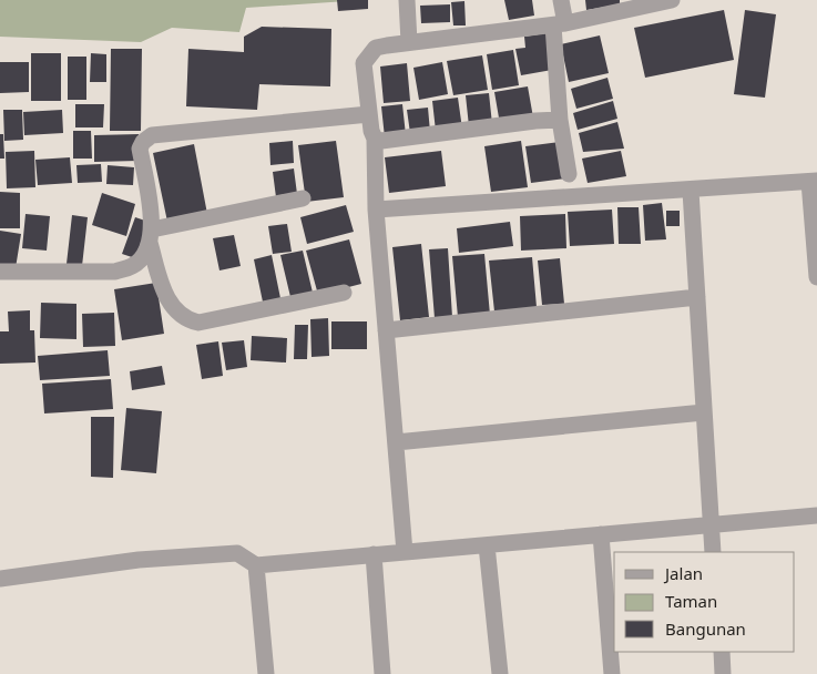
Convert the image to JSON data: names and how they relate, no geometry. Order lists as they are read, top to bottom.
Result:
{
  "legend": ["Jalan", "Taman", "Bangunan"]
}
